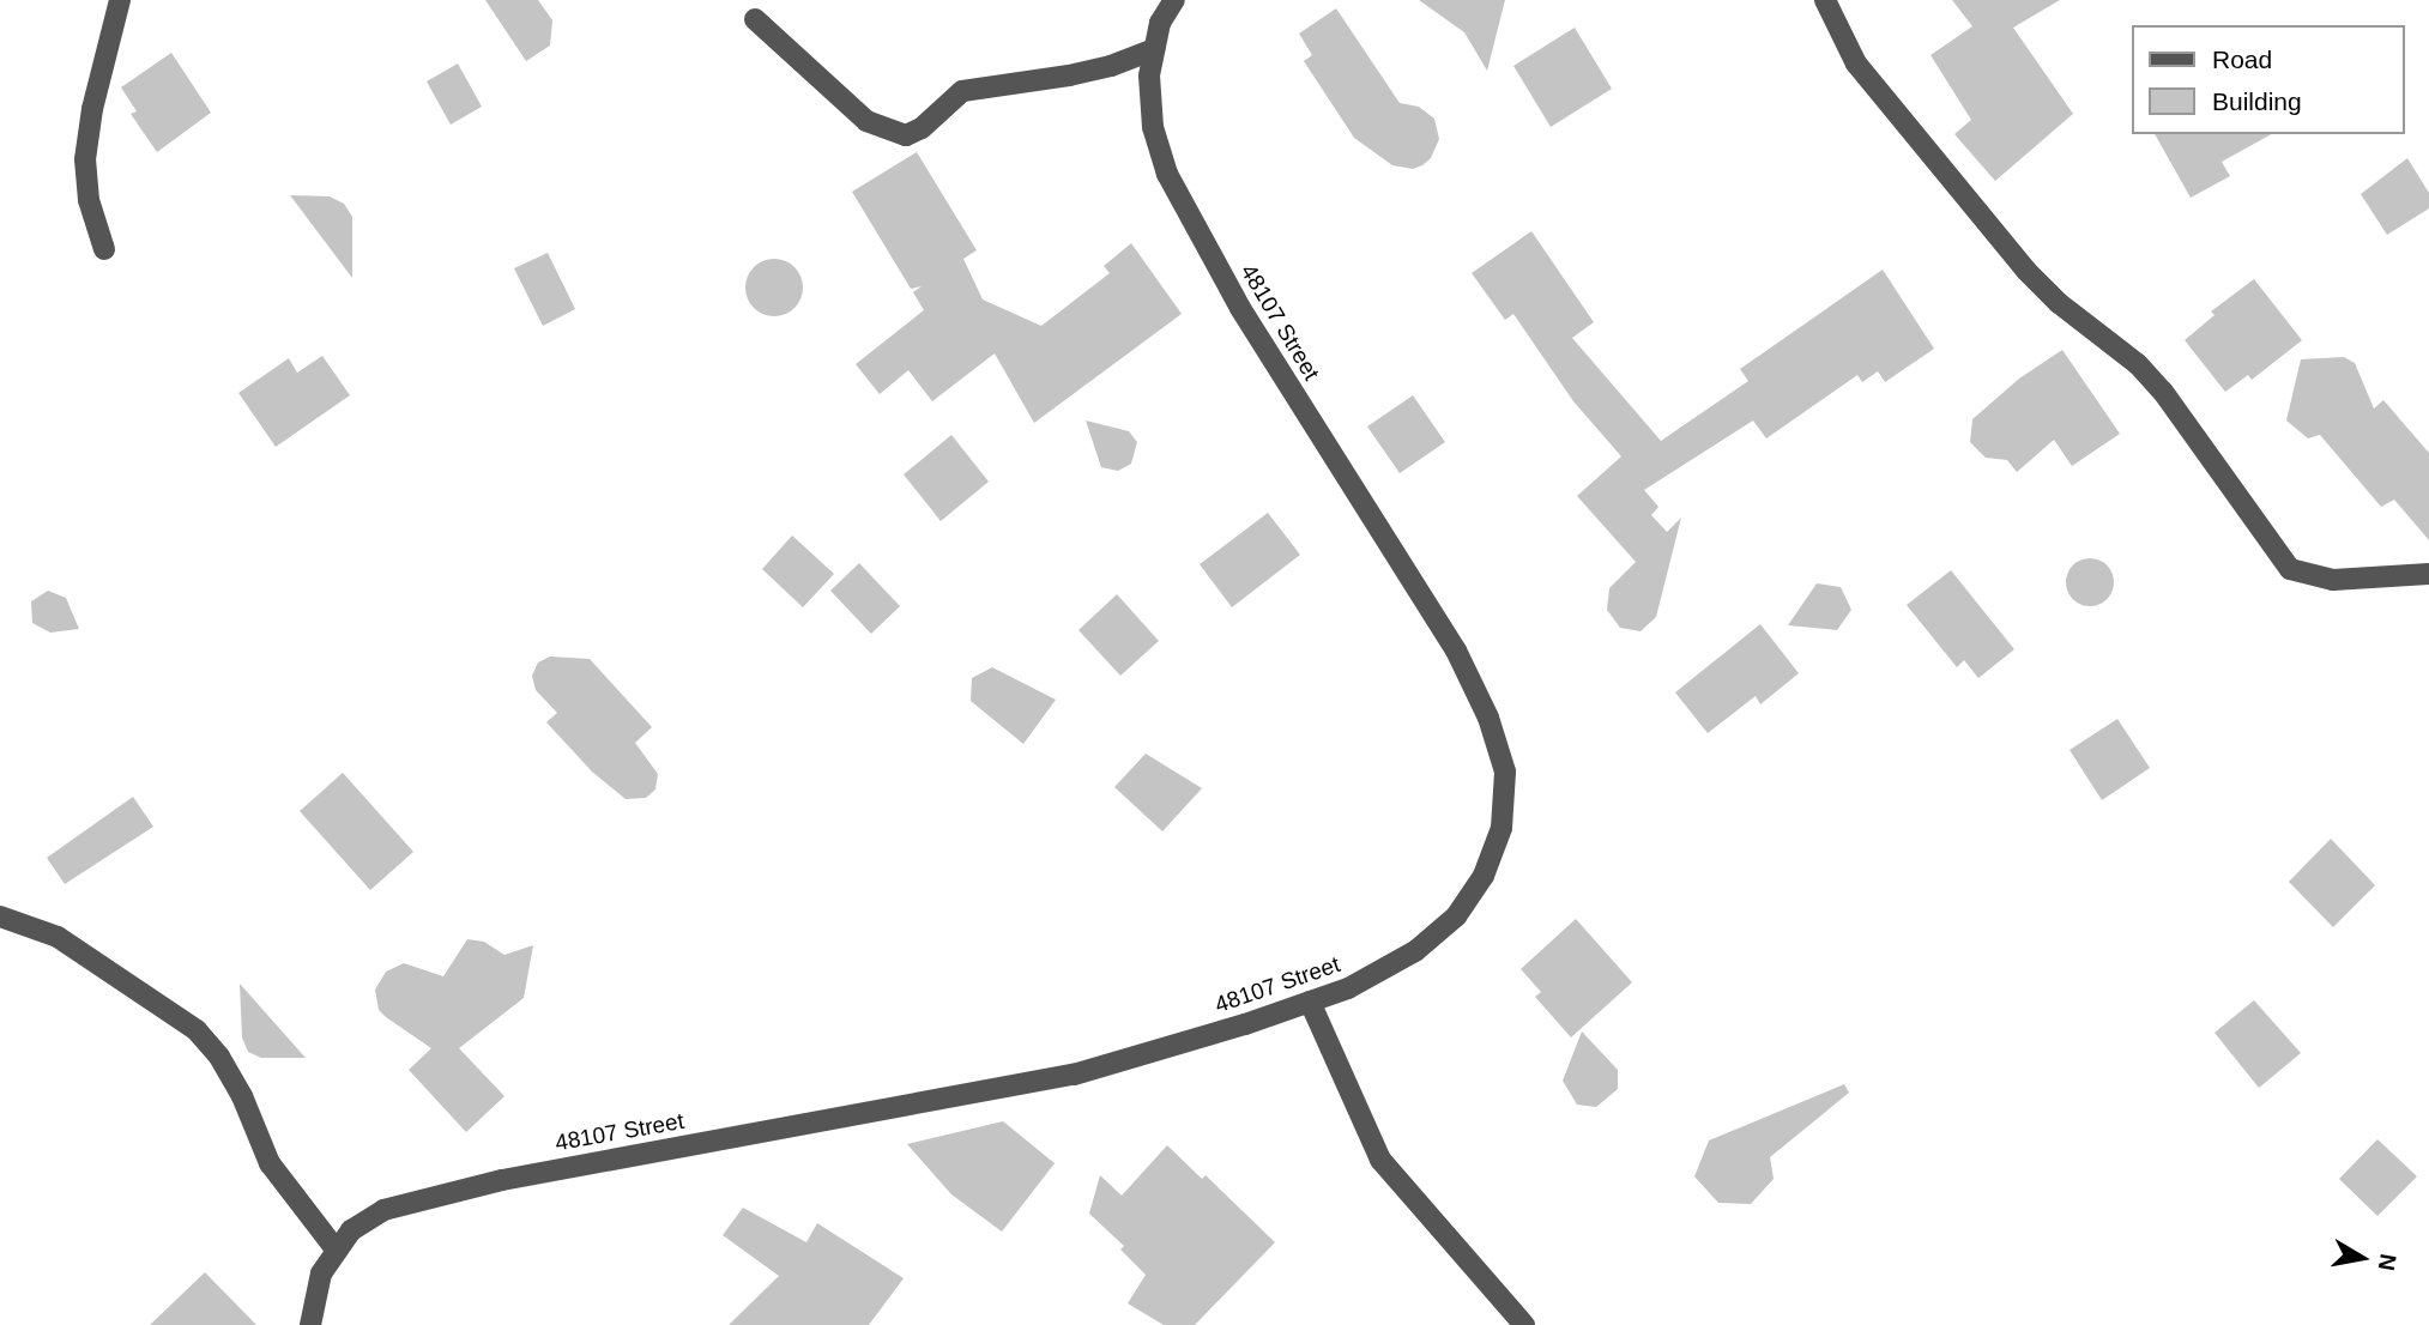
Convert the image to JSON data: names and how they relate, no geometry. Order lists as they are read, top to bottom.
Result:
{
  "streets": {
    "street": ["48107 Street"]
  },
  "legend": ["Road", "Building"],
  "north": "right"
}
